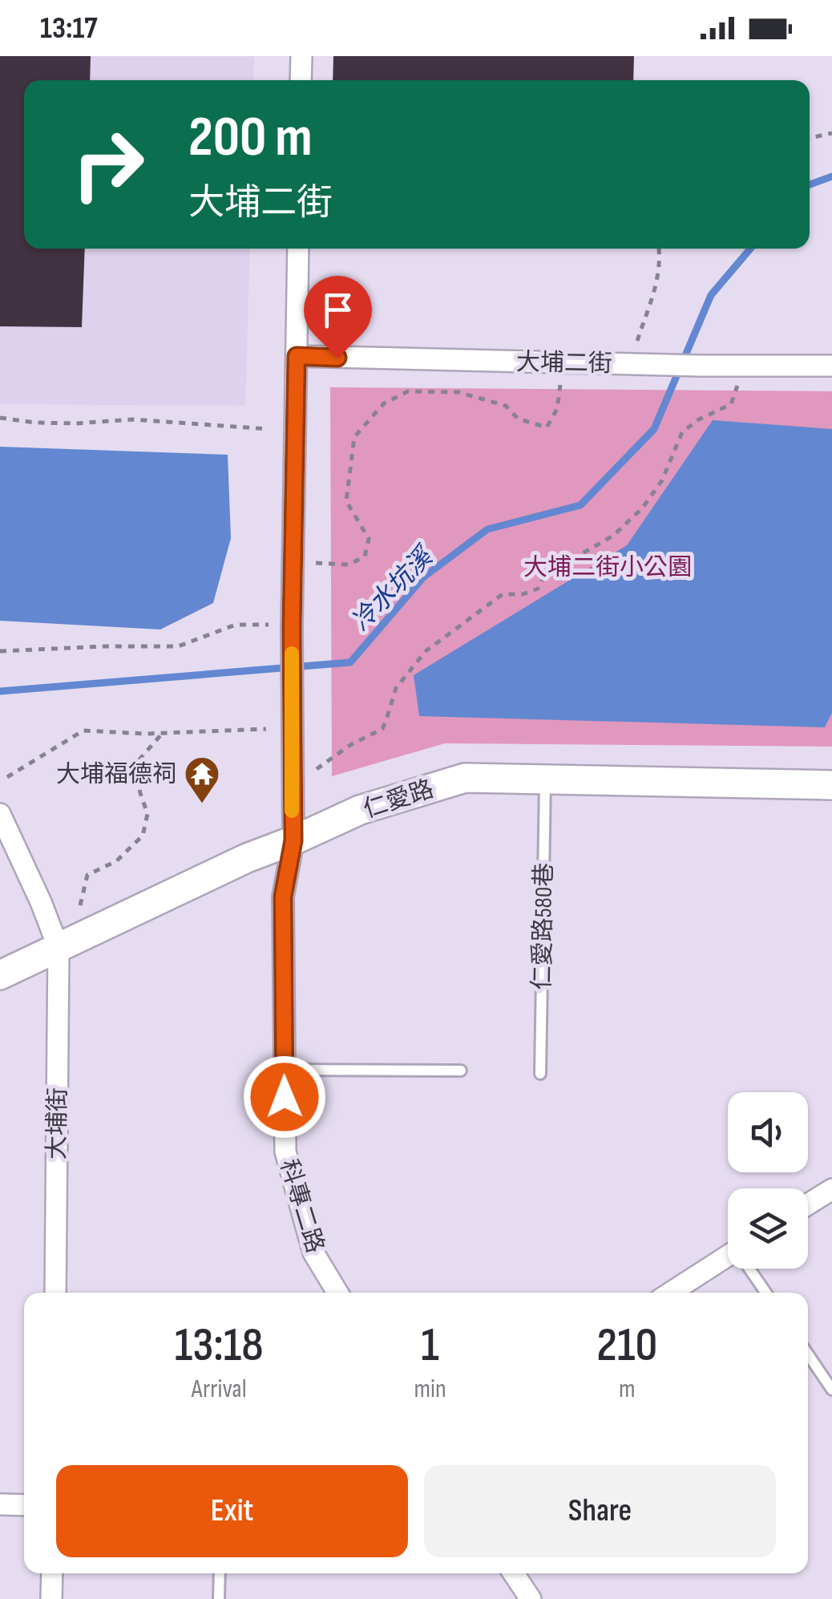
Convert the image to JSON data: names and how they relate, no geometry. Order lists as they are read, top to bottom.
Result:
{
  "streets": {
    "street": [
      "大埔二街",
      "仁愛路",
      "大埔街",
      "科專二路"
    ],
    "lane": ["仁愛路580巷"]
  },
  "crossings": [
    ["大埔二街", "科專二路"],
    ["仁愛路", "仁愛路580巷"],
    ["仁愛路", "大埔街"],
    ["仁愛路", "科專二路"]
  ],
  "water": ["冷水坑溪"],
  "parks": ["大埔二街小公園"],
  "places": {
    "temple": ["大埔福德祠"]
  },
  "page": {
    "status": "13:17",
    "turn": ["200 m", "大埔二街"],
    "eta": [
      "13:18",
      "Arrival",
      "1",
      "min",
      "210",
      "m"
    ],
    "buttons": ["Exit", "Share"]
  }
}
